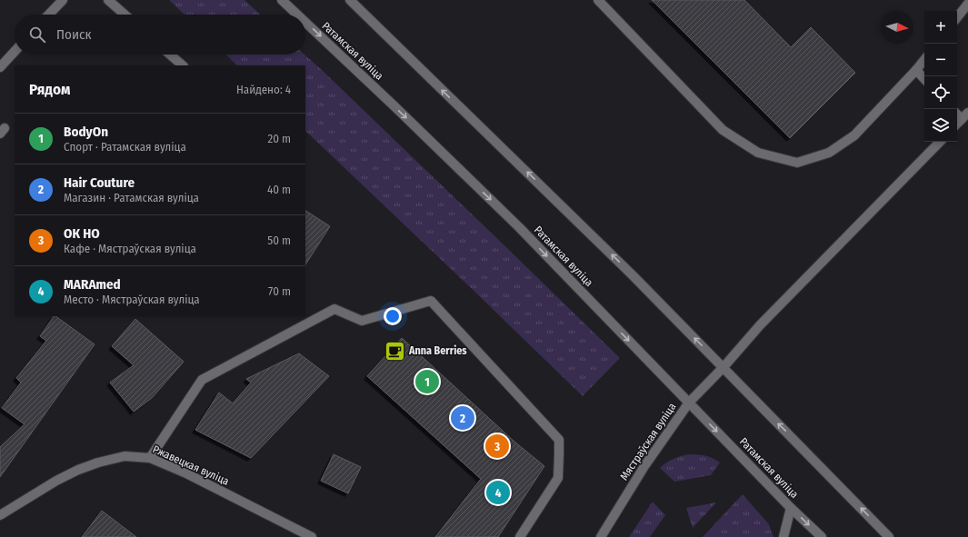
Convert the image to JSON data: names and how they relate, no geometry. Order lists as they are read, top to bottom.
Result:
{
  "streets": {
    "main road": ["Ратамская вуліца", "Мястраўская вуліца", "Ржавецкая вуліца"]
  },
  "crossings": [
    ["Ратамская вуліца", "Мястраўская вуліца"]
  ],
  "places": {
    "cafe": ["Anna Berries"]
  },
  "north": "right",
  "page": {
    "map_buttons": ["+", "−"],
    "search": "Поиск",
    "heading": ["Рядом", "Найдено: 4"],
    "list": [
      {
        "mark": "1",
        "name": "BodyOn",
        "note": "Спорт · Ратамская вуліца",
        "value": "20 m"
      },
      {
        "mark": "2",
        "name": "Hair Couture",
        "note": "Магазин · Ратамская вуліца",
        "value": "40 m"
      },
      {
        "mark": "3",
        "name": "ОК НО",
        "note": "Кафе · Мястраўская вуліца",
        "value": "50 m"
      },
      {
        "mark": "4",
        "name": "MARAmed",
        "note": "Место · Мястраўская вуліца",
        "value": "70 m"
      }
    ],
    "pins": [
      "1",
      "2",
      "3",
      "4"
    ]
  }
}
